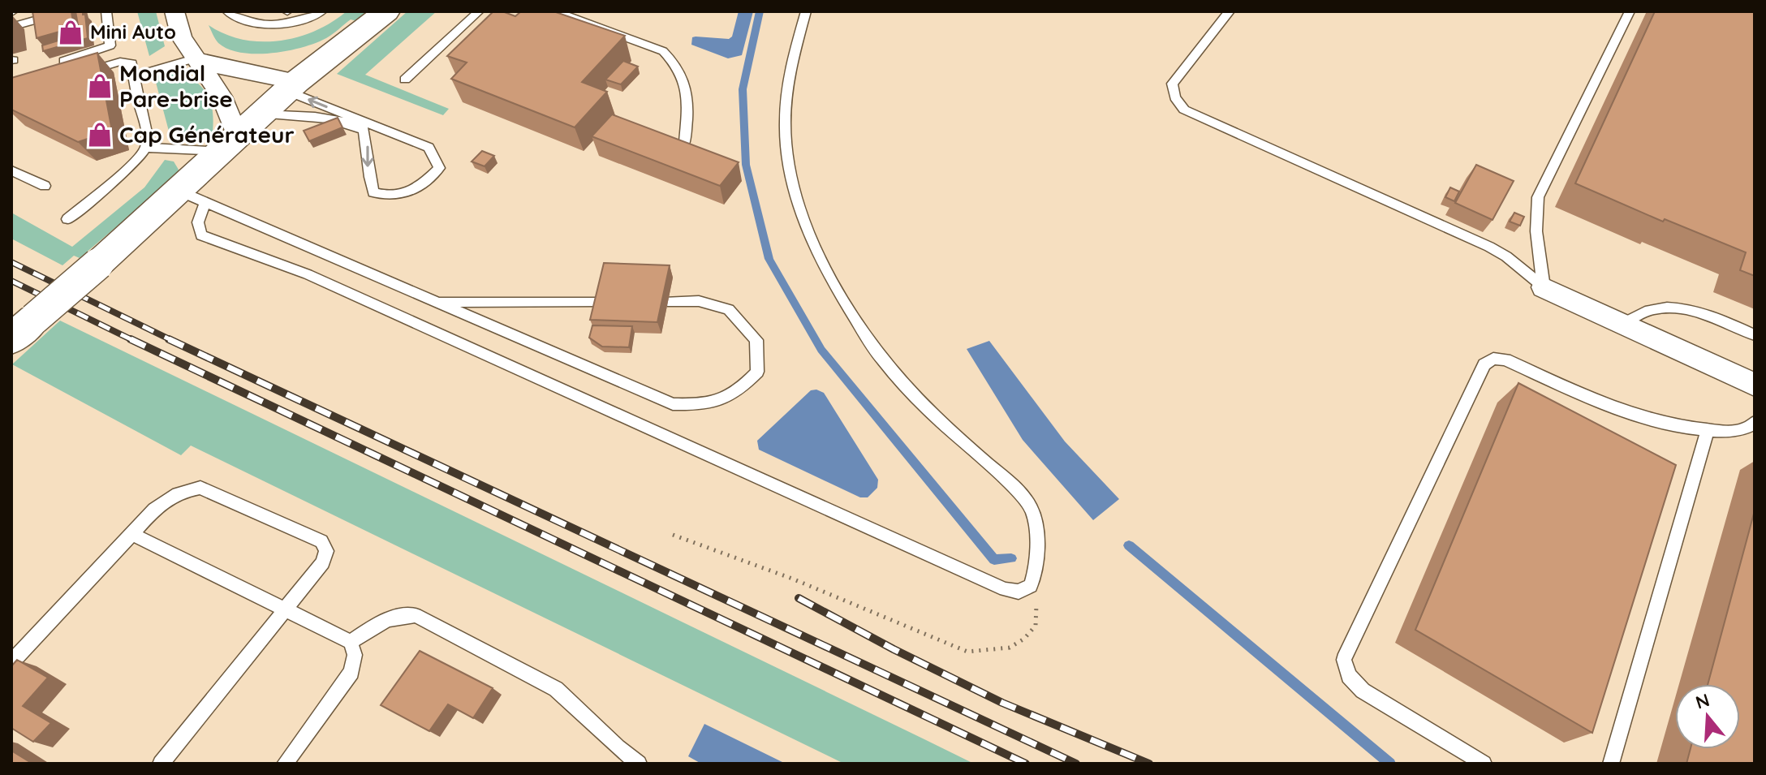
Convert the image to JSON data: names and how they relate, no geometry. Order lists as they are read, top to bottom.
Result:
{
  "places": {
    "shop": ["Mini Auto", "Mondial Pare-brise", "Cap Générateur"]
  },
  "north": "top"
}
